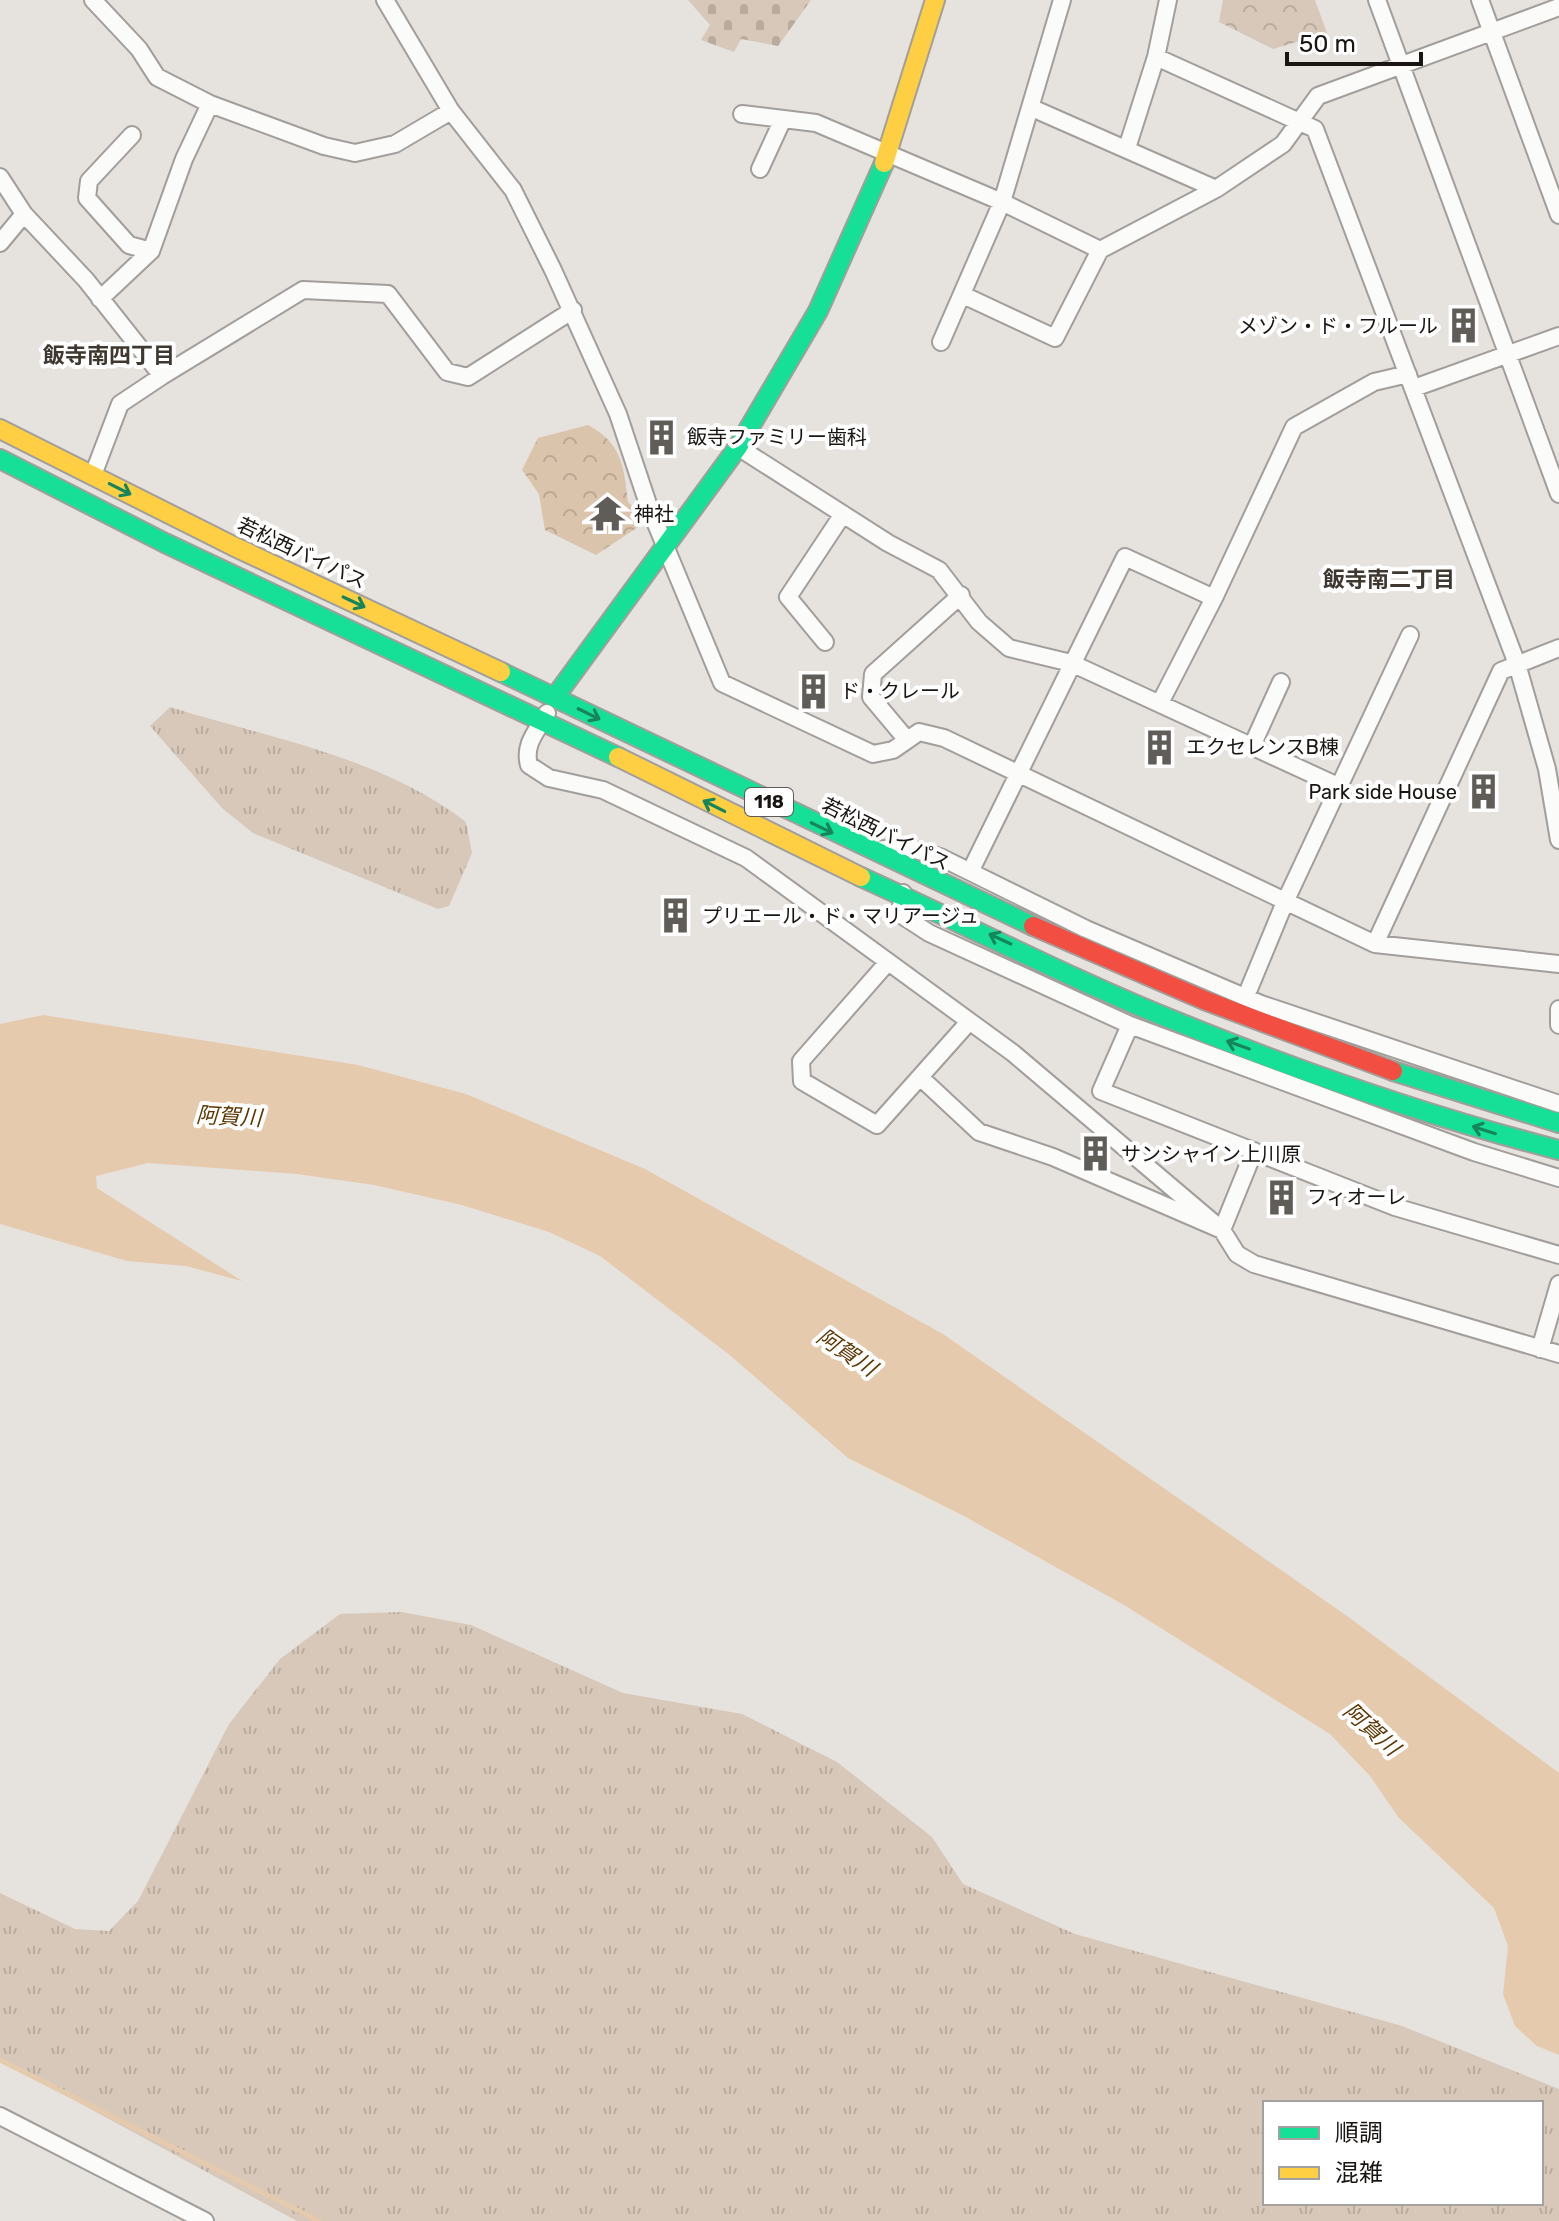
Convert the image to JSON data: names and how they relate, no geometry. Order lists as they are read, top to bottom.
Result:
{
  "streets": {
    "main road": ["若松西バイパス", "118"]
  },
  "districts": ["飯寺南四丁目", "飯寺南二丁目"],
  "water": ["阿賀川"],
  "places": {
    "building": [
      "メゾン・ド・フルール",
      "飯寺ファミリー歯科",
      "ド・クレール",
      "エクセレンスB棟",
      "Park side House",
      "プリエール・ド・マリアージュ",
      "サンシャイン上川原",
      "フィオーレ"
    ],
    "temple": ["神社"]
  },
  "legend": ["順調", "混雑"],
  "scale_bar": "50 m"
}
